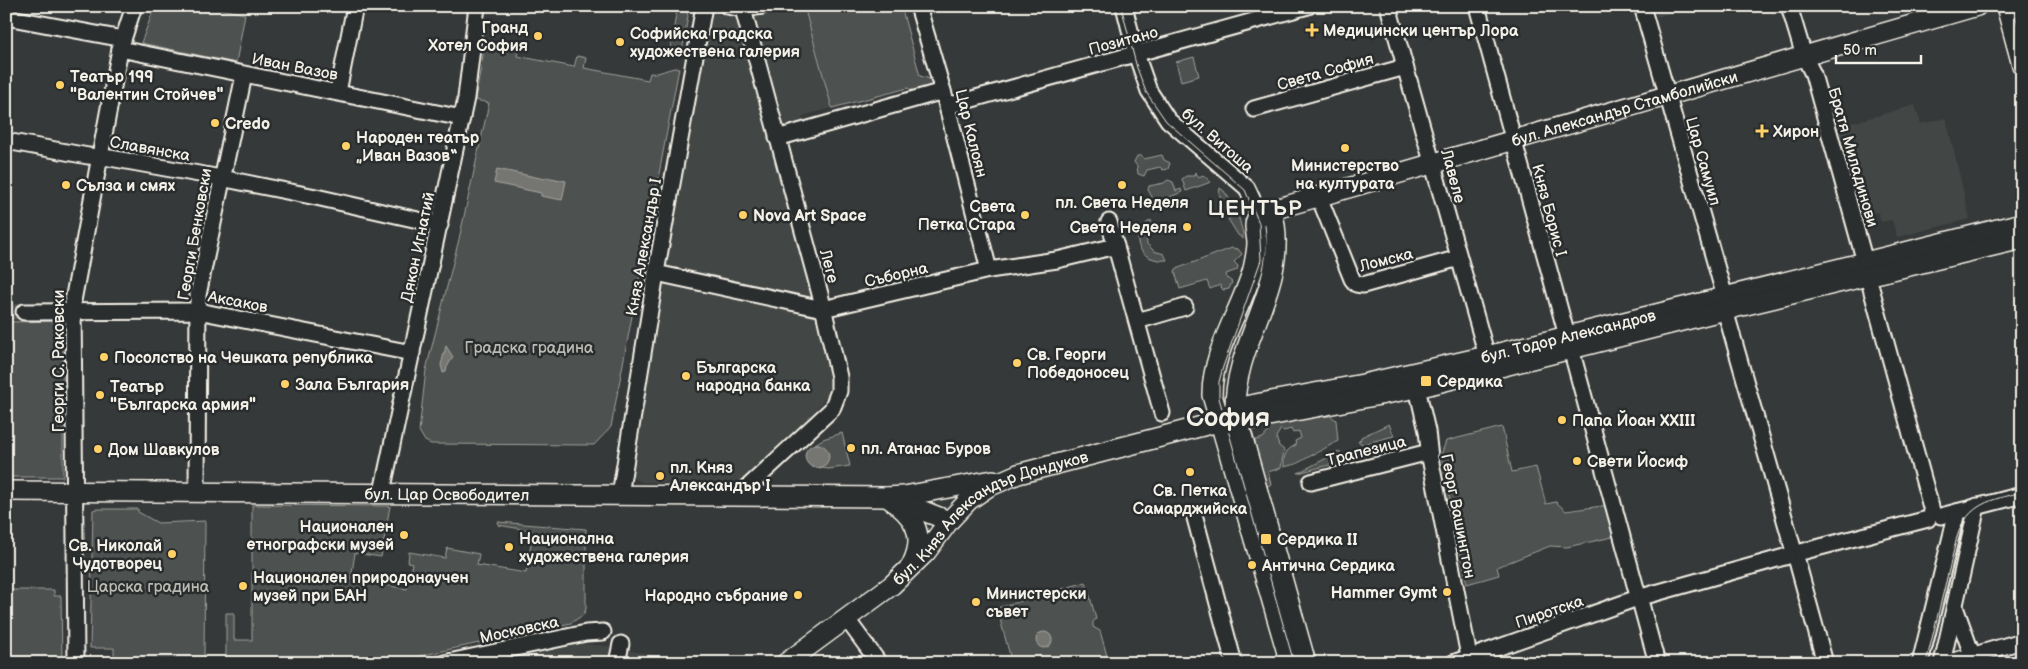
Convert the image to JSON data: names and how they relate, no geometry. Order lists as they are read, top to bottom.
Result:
{
  "streets": {
    "main road": [
      "бул. Александър Стамболийски",
      "бул. Тодор Александров",
      "бул. Цар Освободител",
      "бул. Княз Александър Дондуков"
    ],
    "street": [
      "Позитано",
      "Иван Вазов",
      "Света София",
      "Цар Калоян",
      "бул. Витоша",
      "Славянска",
      "Братя Миладинови",
      "Цар Самуил",
      "Лавеле",
      "Княз Борис I",
      "Георги Бенковски",
      "Дякон Игнатий",
      "Княз Александър I",
      "Ломска",
      "Леге",
      "Съборна",
      "Аксаков",
      "Георги С. Раковски",
      "Трапезица",
      "Георг Вашингтон",
      "Пиротска",
      "Московска"
    ]
  },
  "crossings": [
    ["Позитано", "Цар Калоян"],
    ["Позитано", "бул. Витоша"],
    ["Иван Вазов", "Георги Бенковски"],
    ["Иван Вазов", "Дякон Игнатий"],
    ["Иван Вазов", "Георги С. Раковски"],
    ["Света София", "Лавеле"],
    ["бул. Александър Стамболийски", "бул. Витоша"],
    ["бул. Александър Стамболийски", "Братя Миладинови"],
    ["бул. Александър Стамболийски", "Цар Самуил"],
    ["бул. Александър Стамболийски", "Лавеле"],
    ["бул. Александър Стамболийски", "Княз Борис I"],
    ["бул. Александър Стамболийски", "Ломска"],
    ["Цар Калоян", "Съборна"],
    ["Славянска", "Георги Бенковски"],
    ["Славянска", "Дякон Игнатий"],
    ["Славянска", "Георги С. Раковски"],
    ["Братя Миладинови", "бул. Тодор Александров"],
    ["Братя Миладинови", "Пиротска"],
    ["Цар Самуил", "бул. Тодор Александров"],
    ["Цар Самуил", "Пиротска"],
    ["Лавеле", "Ломска"],
    ["Лавеле", "бул. Тодор Александров"],
    ["Княз Борис I", "бул. Тодор Александров"],
    ["Княз Борис I", "Пиротска"],
    ["Георги Бенковски", "Аксаков"],
    ["Георги Бенковски", "бул. Цар Освободител"],
    ["Дякон Игнатий", "Аксаков"],
    ["Дякон Игнатий", "бул. Цар Освободител"],
    ["Княз Александър I", "Съборна"],
    ["Княз Александър I", "бул. Цар Освободител"],
    ["Леге", "Съборна"],
    ["Леге", "бул. Цар Освободител"],
    ["Аксаков", "Георги С. Раковски"],
    ["бул. Тодор Александров", "Георг Вашингтон"],
    ["бул. Тодор Александров", "бул. Княз Александър Дондуков"],
    ["Георги С. Раковски", "бул. Цар Освободител"],
    ["Трапезица", "Георг Вашингтон"],
    ["бул. Цар Освободител", "бул. Княз Александър Дондуков"],
    ["Георг Вашингтон", "Пиротска"]
  ],
  "districts": ["ЦЕНТЪР", "София"],
  "parks": ["Градска градина", "Царска градина"],
  "places": {
    "health": ["Медицински център Лора", "Хирон"],
    "other": [
      "Гранд Хотел София",
      "Софийска градска художествена галерия",
      "Театър 199 \"Валентин Стойчев\"",
      "Credo",
      "Народен театър „Иван Вазов“",
      "Министерство на културата",
      "Сълза и смях",
      "пл. Света Неделя",
      "Nova Art Space",
      "Света Петка Стара",
      "Света Неделя",
      "Посолство на Чешката република",
      "Св. Георги Победоносец",
      "Българска народна банка",
      "Зала България",
      "Театър \"Българска армия\"",
      "Папа Йоан XXIII",
      "пл. Атанас Буров",
      "Дом Шавкулов",
      "Свети Йосиф",
      "Св. Петка Самарджийска",
      "пл. Княз Александър I",
      "Национален етнографски музей",
      "Национална художествена галерия",
      "Св. Николай Чудотворец",
      "Антична Сердика",
      "Национален природонаучен музей при БАН",
      "Hammer Gymt",
      "Народно събрание",
      "Министерски съвет"
    ],
    "transit": ["Сердика", "Сердика II"]
  },
  "scale_bar": "50 m"
}
